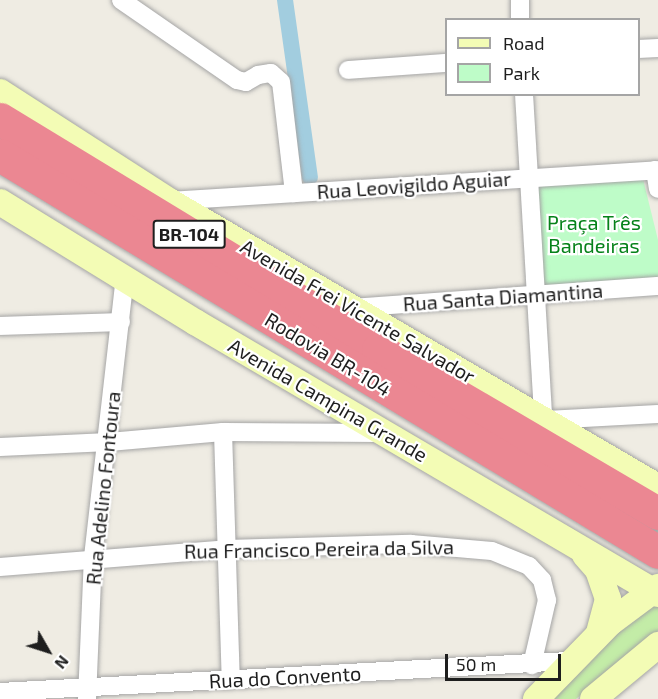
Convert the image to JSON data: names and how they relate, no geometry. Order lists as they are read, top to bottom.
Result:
{
  "streets": {
    "highway": ["BR-104", "Rodovia BR-104"],
    "main road": ["Avenida Frei Vicente Salvador", "Avenida Campina Grande"],
    "street": [
      "Rua Leovigildo Aguiar",
      "Rua Santa Diamantina",
      "Rua Adelino Fontoura",
      "Rua Francisco Pereira da Silva",
      "Rua do Convento"
    ]
  },
  "crossings": [
    ["Rua Leovigildo Aguiar", "Avenida Frei Vicente Salvador"],
    ["Rua Santa Diamantina", "Avenida Frei Vicente Salvador"],
    ["Avenida Campina Grande", "Rua Adelino Fontoura"],
    ["Rua Adelino Fontoura", "Rua Francisco Pereira da Silva"],
    ["Rua Adelino Fontoura", "Rua do Convento"],
    ["Rua Francisco Pereira da Silva", "Rua do Convento"]
  ],
  "parks": ["Praça Três Bandeiras"],
  "legend": ["Road", "Park"],
  "scale_bar": "50 m",
  "north": "bottom right"
}
